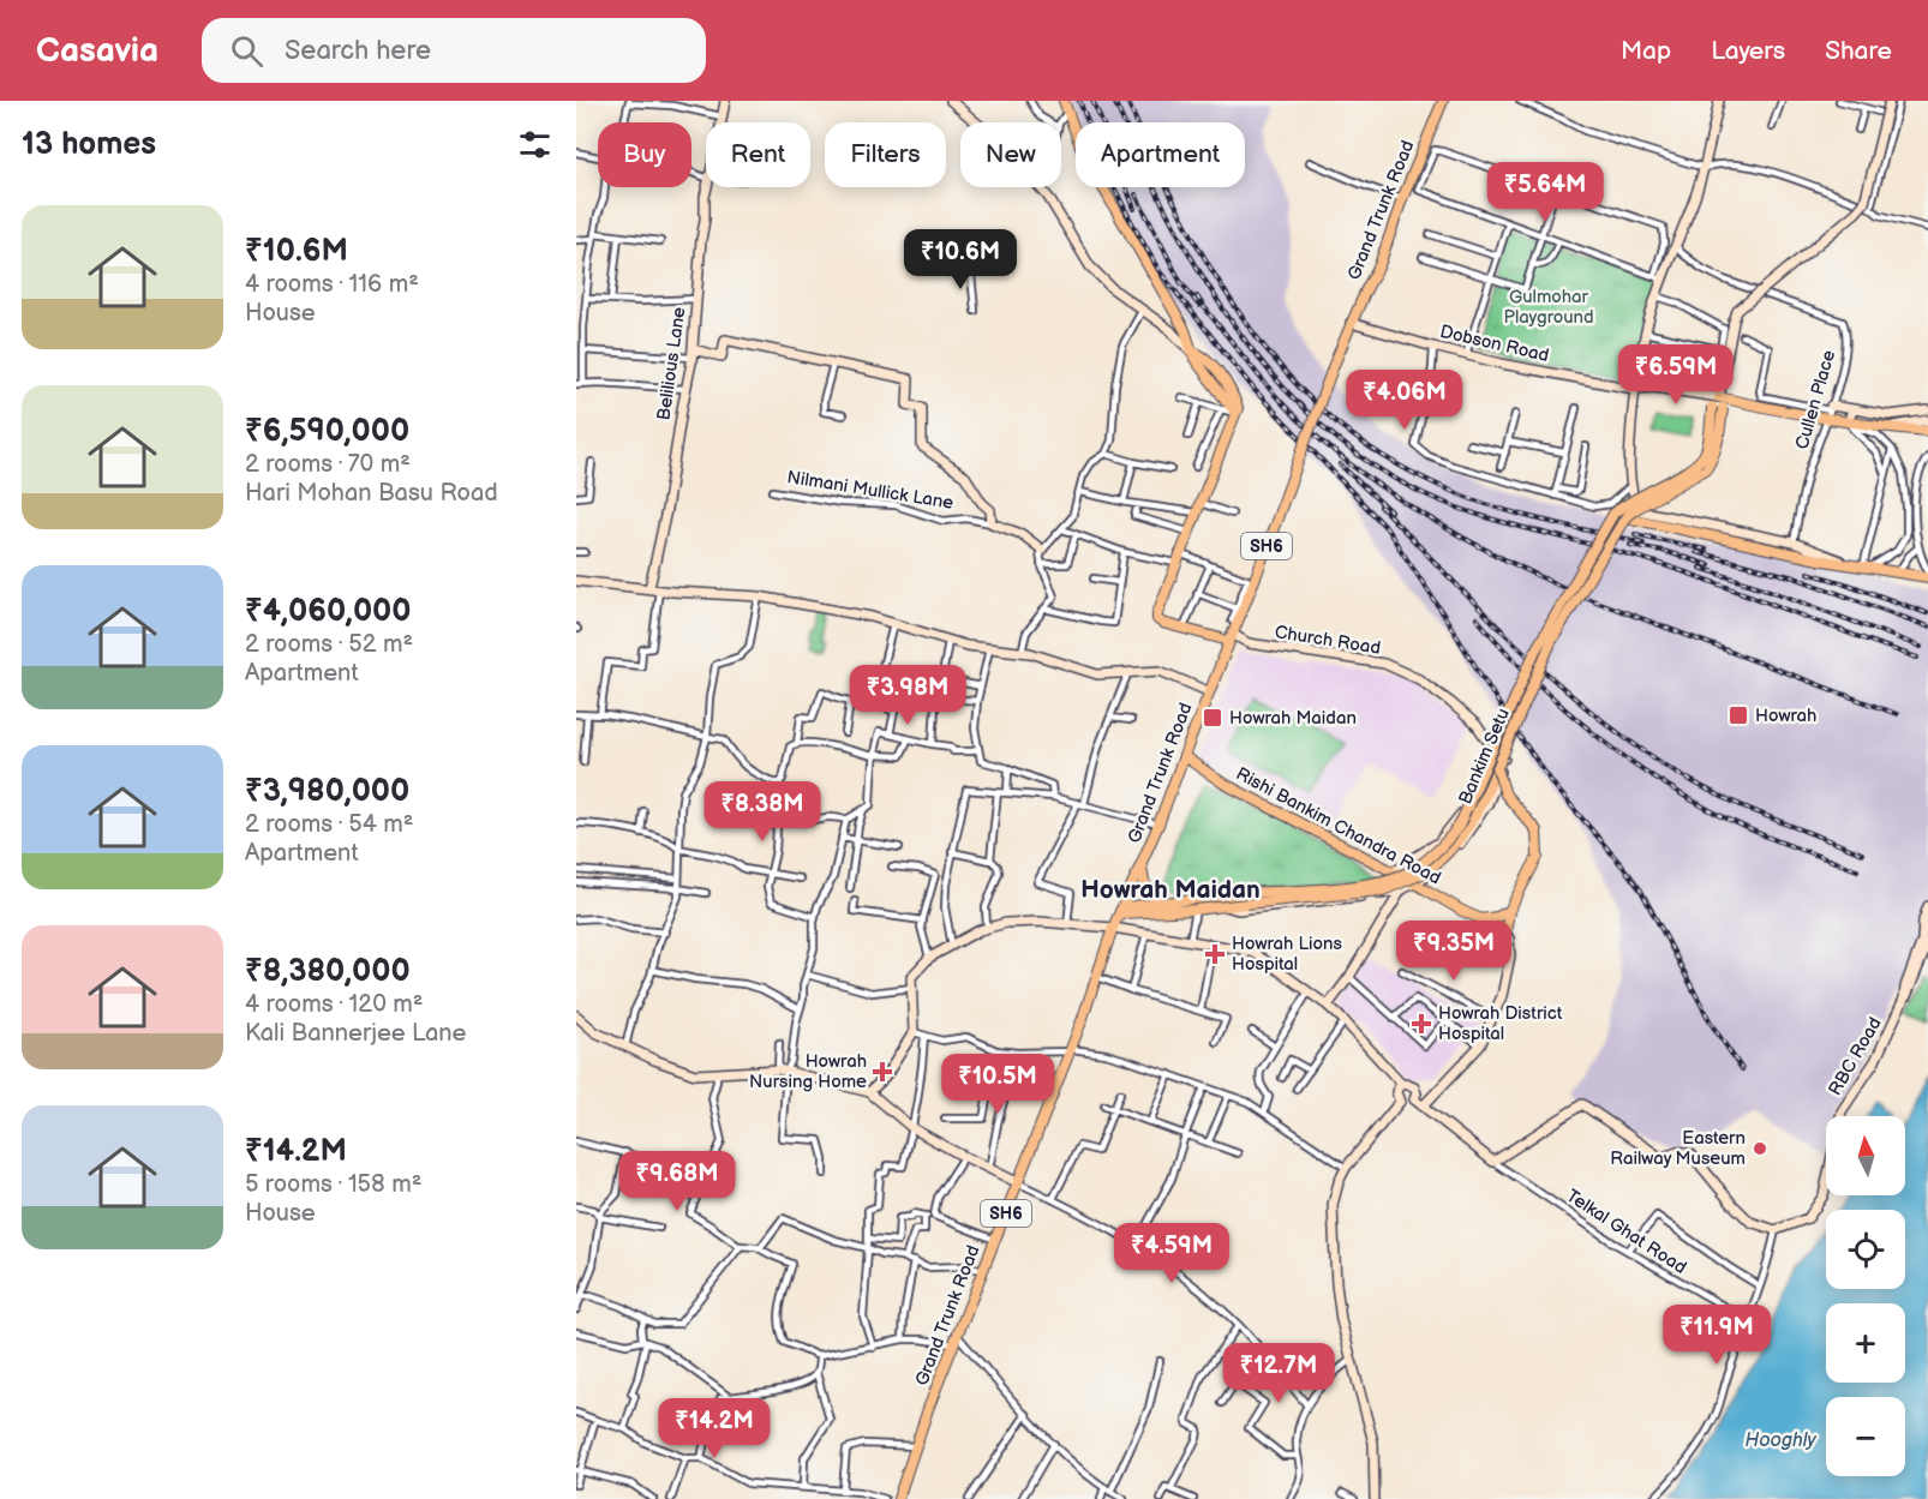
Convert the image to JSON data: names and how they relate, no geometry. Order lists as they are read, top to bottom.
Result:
{
  "streets": {
    "main road": [
      "Grand Trunk Road",
      "Dobson Road",
      "Belilious Lane",
      "Nilmani Mullick Lane",
      "SH6",
      "Church Road",
      "Bankim Setu",
      "Rishi Bankim Chandra Road",
      "RBC Road"
    ],
    "street": ["Cullen Place", "Telkal Ghat Road"]
  },
  "crossings": [
    ["Grand Trunk Road", "Dobson Road"],
    ["Grand Trunk Road", "Bankim Setu"],
    ["Grand Trunk Road", "Rishi Bankim Chandra Road"],
    ["Dobson Road", "Bankim Setu"]
  ],
  "districts": ["Howrah Maidan"],
  "water": ["Hooghly"],
  "parks": ["Gulmohar Playground"],
  "places": {
    "transit": ["Howrah", "Howrah Maidan"],
    "health": ["Howrah Lions Hospital", "Howrah District Hospital", "Howrah Nursing Home"],
    "other": ["Eastern Railway Museum"]
  },
  "north": "top",
  "page": {
    "header": "Casavia",
    "search": "Search here",
    "nav": ["Map", "Layers", "Share"],
    "heading": "13 homes",
    "chip": [
      "Buy",
      "Rent",
      "Filters",
      "New",
      "Apartment"
    ],
    "price": [
      "₹5.64M",
      "₹10.6M",
      "₹6.59M",
      "₹4.06M",
      "₹3.98M",
      "₹8.38M",
      "₹9.35M",
      "₹10.5M",
      "₹9.68M",
      "₹4.59M",
      "₹11.9M",
      "₹12.7M",
      "₹14.2M"
    ],
    "list": [
      {
        "name": "₹10.6M",
        "note": "4 rooms · 116 m² · House"
      },
      {
        "name": "₹6,590,000",
        "note": "2 rooms · 70 m² · Hari Mohan Basu Road"
      },
      {
        "name": "₹4,060,000",
        "note": "2 rooms · 52 m² · Apartment"
      },
      {
        "name": "₹3,980,000",
        "note": "2 rooms · 54 m² · Apartment"
      },
      {
        "name": "₹8,380,000",
        "note": "4 rooms · 120 m² · Kali Bannerjee Lane"
      },
      {
        "name": "₹14.2M",
        "note": "5 rooms · 158 m² · House"
      }
    ],
    "map_buttons": ["+", "−"]
  }
}
